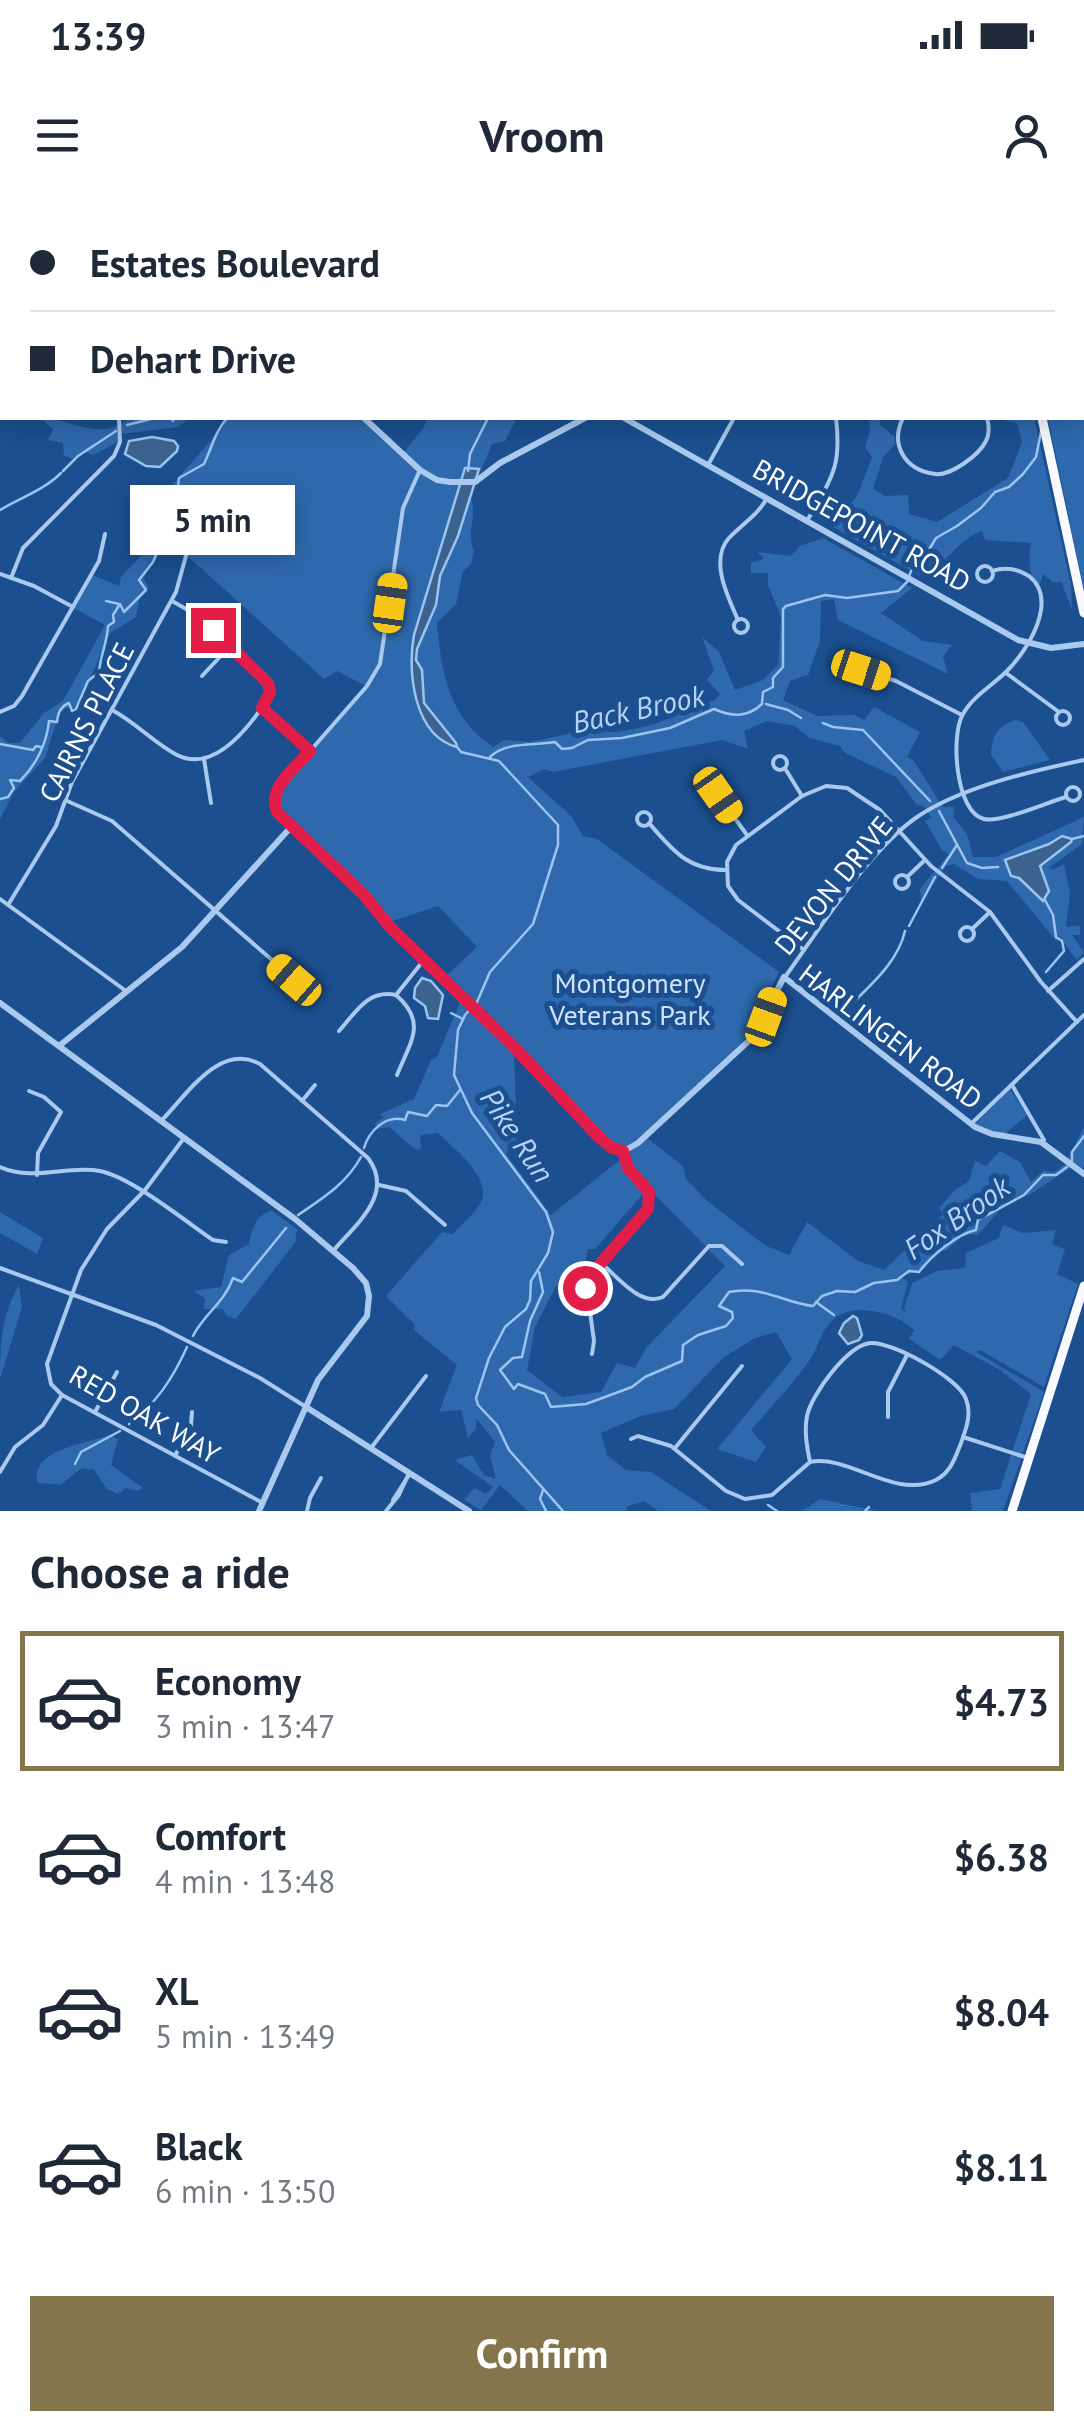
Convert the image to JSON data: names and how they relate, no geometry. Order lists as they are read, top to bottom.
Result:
{
  "streets": {
    "street": [
      "BRIDGEPOINT ROAD",
      "CAIRNS PLACE",
      "DEVON DRIVE",
      "HARLINGEN ROAD",
      "RED OAK WAY"
    ]
  },
  "crossings": [
    ["DEVON DRIVE", "HARLINGEN ROAD"]
  ],
  "water": ["Back Brook", "Pike Run", "Fox Brook"],
  "parks": ["Montgomery Veterans Park"],
  "page": {
    "status": "13:39",
    "header": "Vroom",
    "banner": ["Estates Boulevard", "Dehart Drive"],
    "bubble": "5 min",
    "heading": "Choose a ride",
    "list": [
      {
        "name": "Economy",
        "note": "3 min · 13:47",
        "value": "$4.73"
      },
      {
        "name": "Comfort",
        "note": "4 min · 13:48",
        "value": "$6.38"
      },
      {
        "name": "XL",
        "note": "5 min · 13:49",
        "value": "$8.04"
      },
      {
        "name": "Black",
        "note": "6 min · 13:50",
        "value": "$8.11"
      }
    ],
    "buttons": "Confirm"
  }
}
